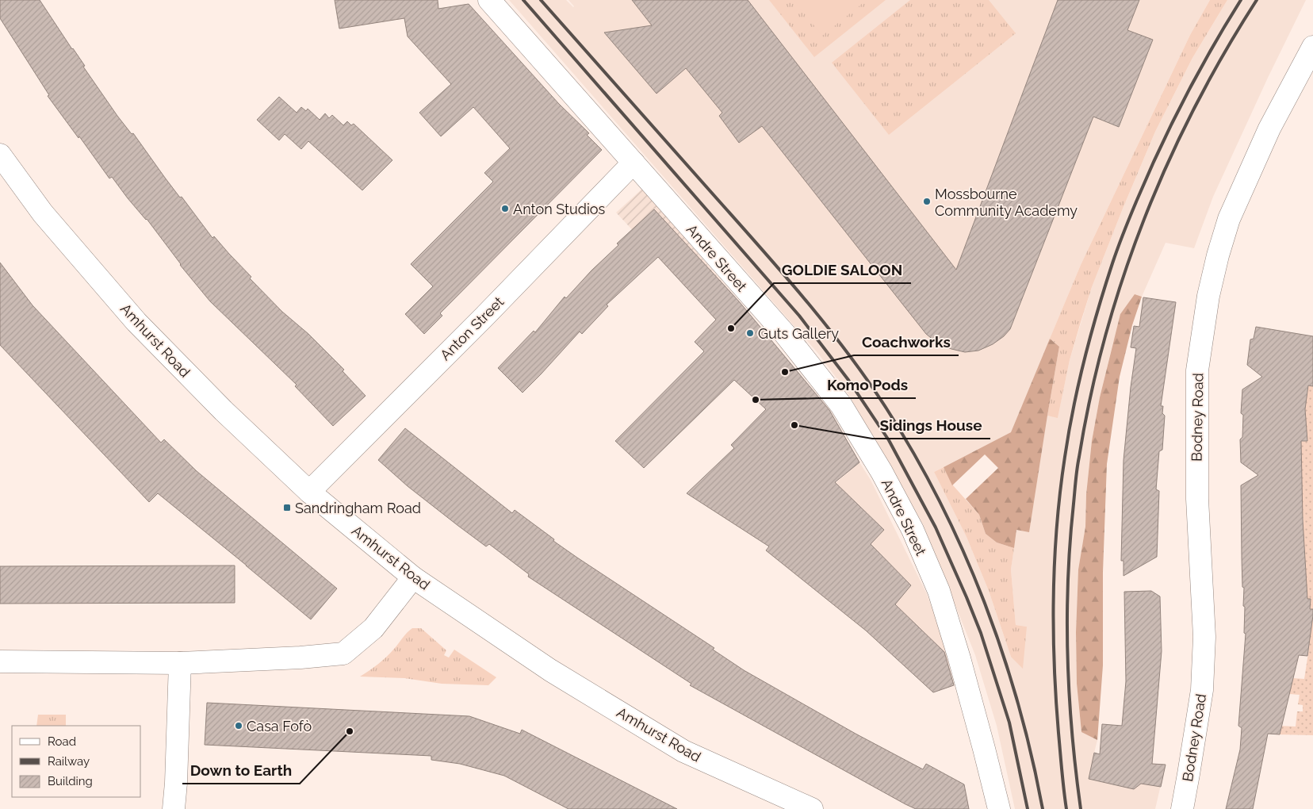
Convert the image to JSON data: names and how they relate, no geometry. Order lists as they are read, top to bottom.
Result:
{
  "streets": {
    "street": [
      "Andre Street",
      "Anton Street",
      "Amhurst Road",
      "Bodney Road"
    ]
  },
  "crossings": [
    ["Andre Street", "Anton Street"],
    ["Anton Street", "Amhurst Road"]
  ],
  "places": {
    "other": [
      "Mossbourne Community Academy",
      "Anton Studios",
      "GOLDIE SALOON",
      "Guts Gallery",
      "Coachworks",
      "Komo Pods",
      "Sidings House",
      "Casa Fofò",
      "Down to Earth"
    ],
    "transit": ["Sandringham Road"]
  },
  "legend": ["Road", "Railway", "Building"]
}
